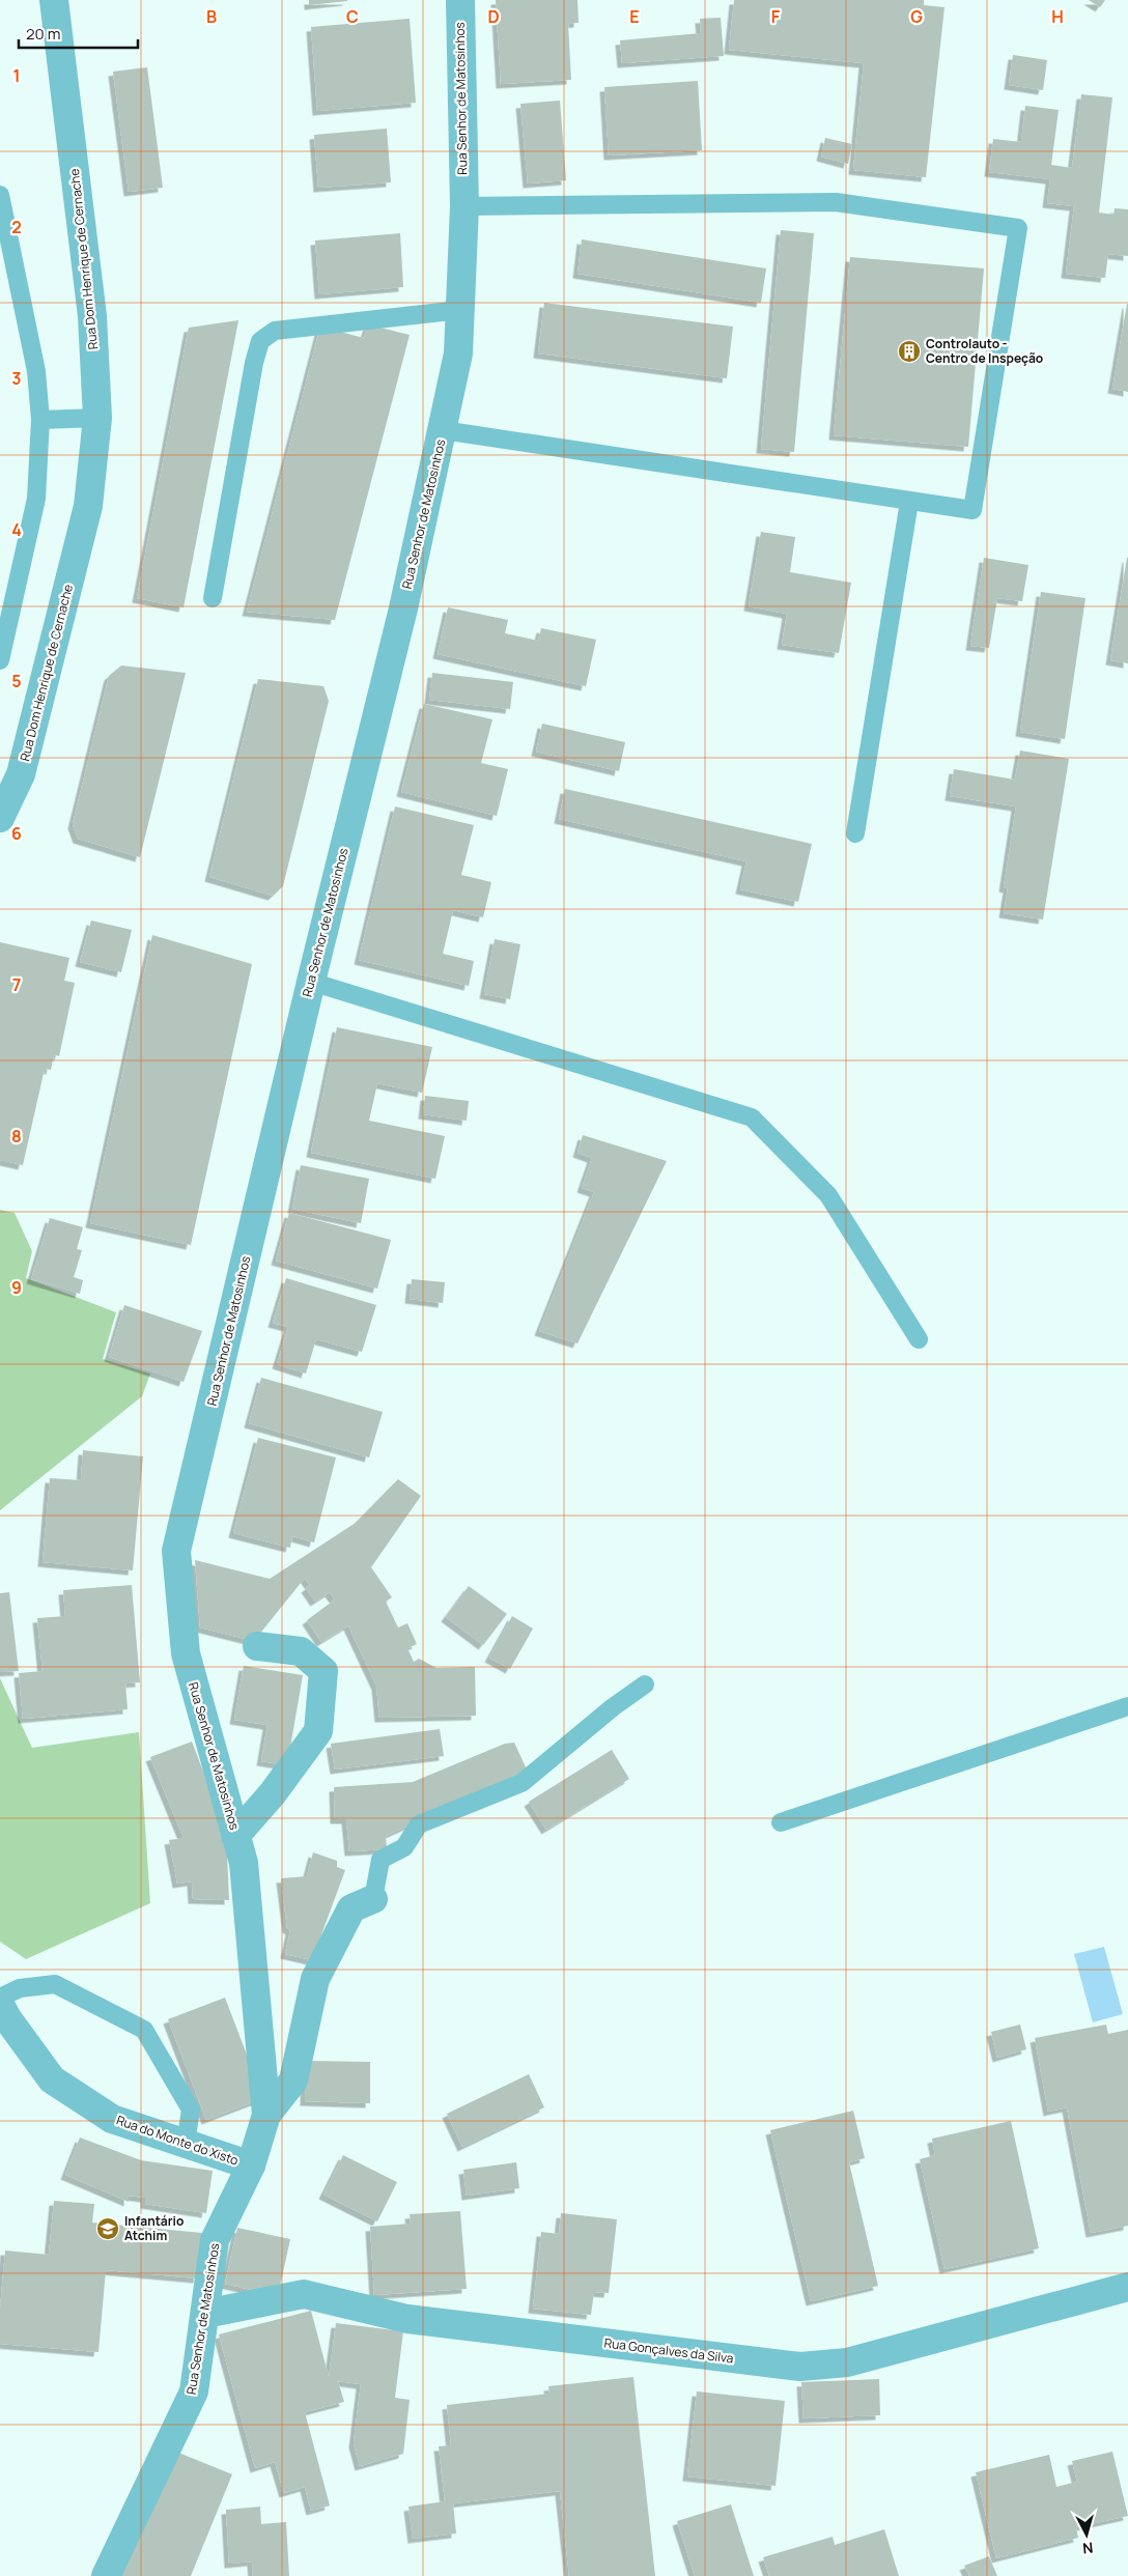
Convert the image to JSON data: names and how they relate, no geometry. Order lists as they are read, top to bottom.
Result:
{
  "streets": {
    "street": [
      "Rua Senhor de Matosinhos",
      "Rua Dom Henrique de Cernache",
      "Rua do Monte do Xisto",
      "Rua Gonçalves da Silva"
    ]
  },
  "crossings": [
    ["Rua Senhor de Matosinhos", "Rua do Monte do Xisto"],
    ["Rua Senhor de Matosinhos", "Rua Gonçalves da Silva"]
  ],
  "places": {
    "building": ["Controlauto - Centro de Inspeção"],
    "school or university": ["Infantário Atchim"]
  },
  "scale_bar": "20 m",
  "north": "bottom",
  "grid": {
    "columns": [
      "B",
      "C",
      "D",
      "E",
      "F",
      "G",
      "H"
    ],
    "rows": [
      "1",
      "2",
      "3",
      "4",
      "5",
      "6",
      "7",
      "8",
      "9"
    ]
  }
}
